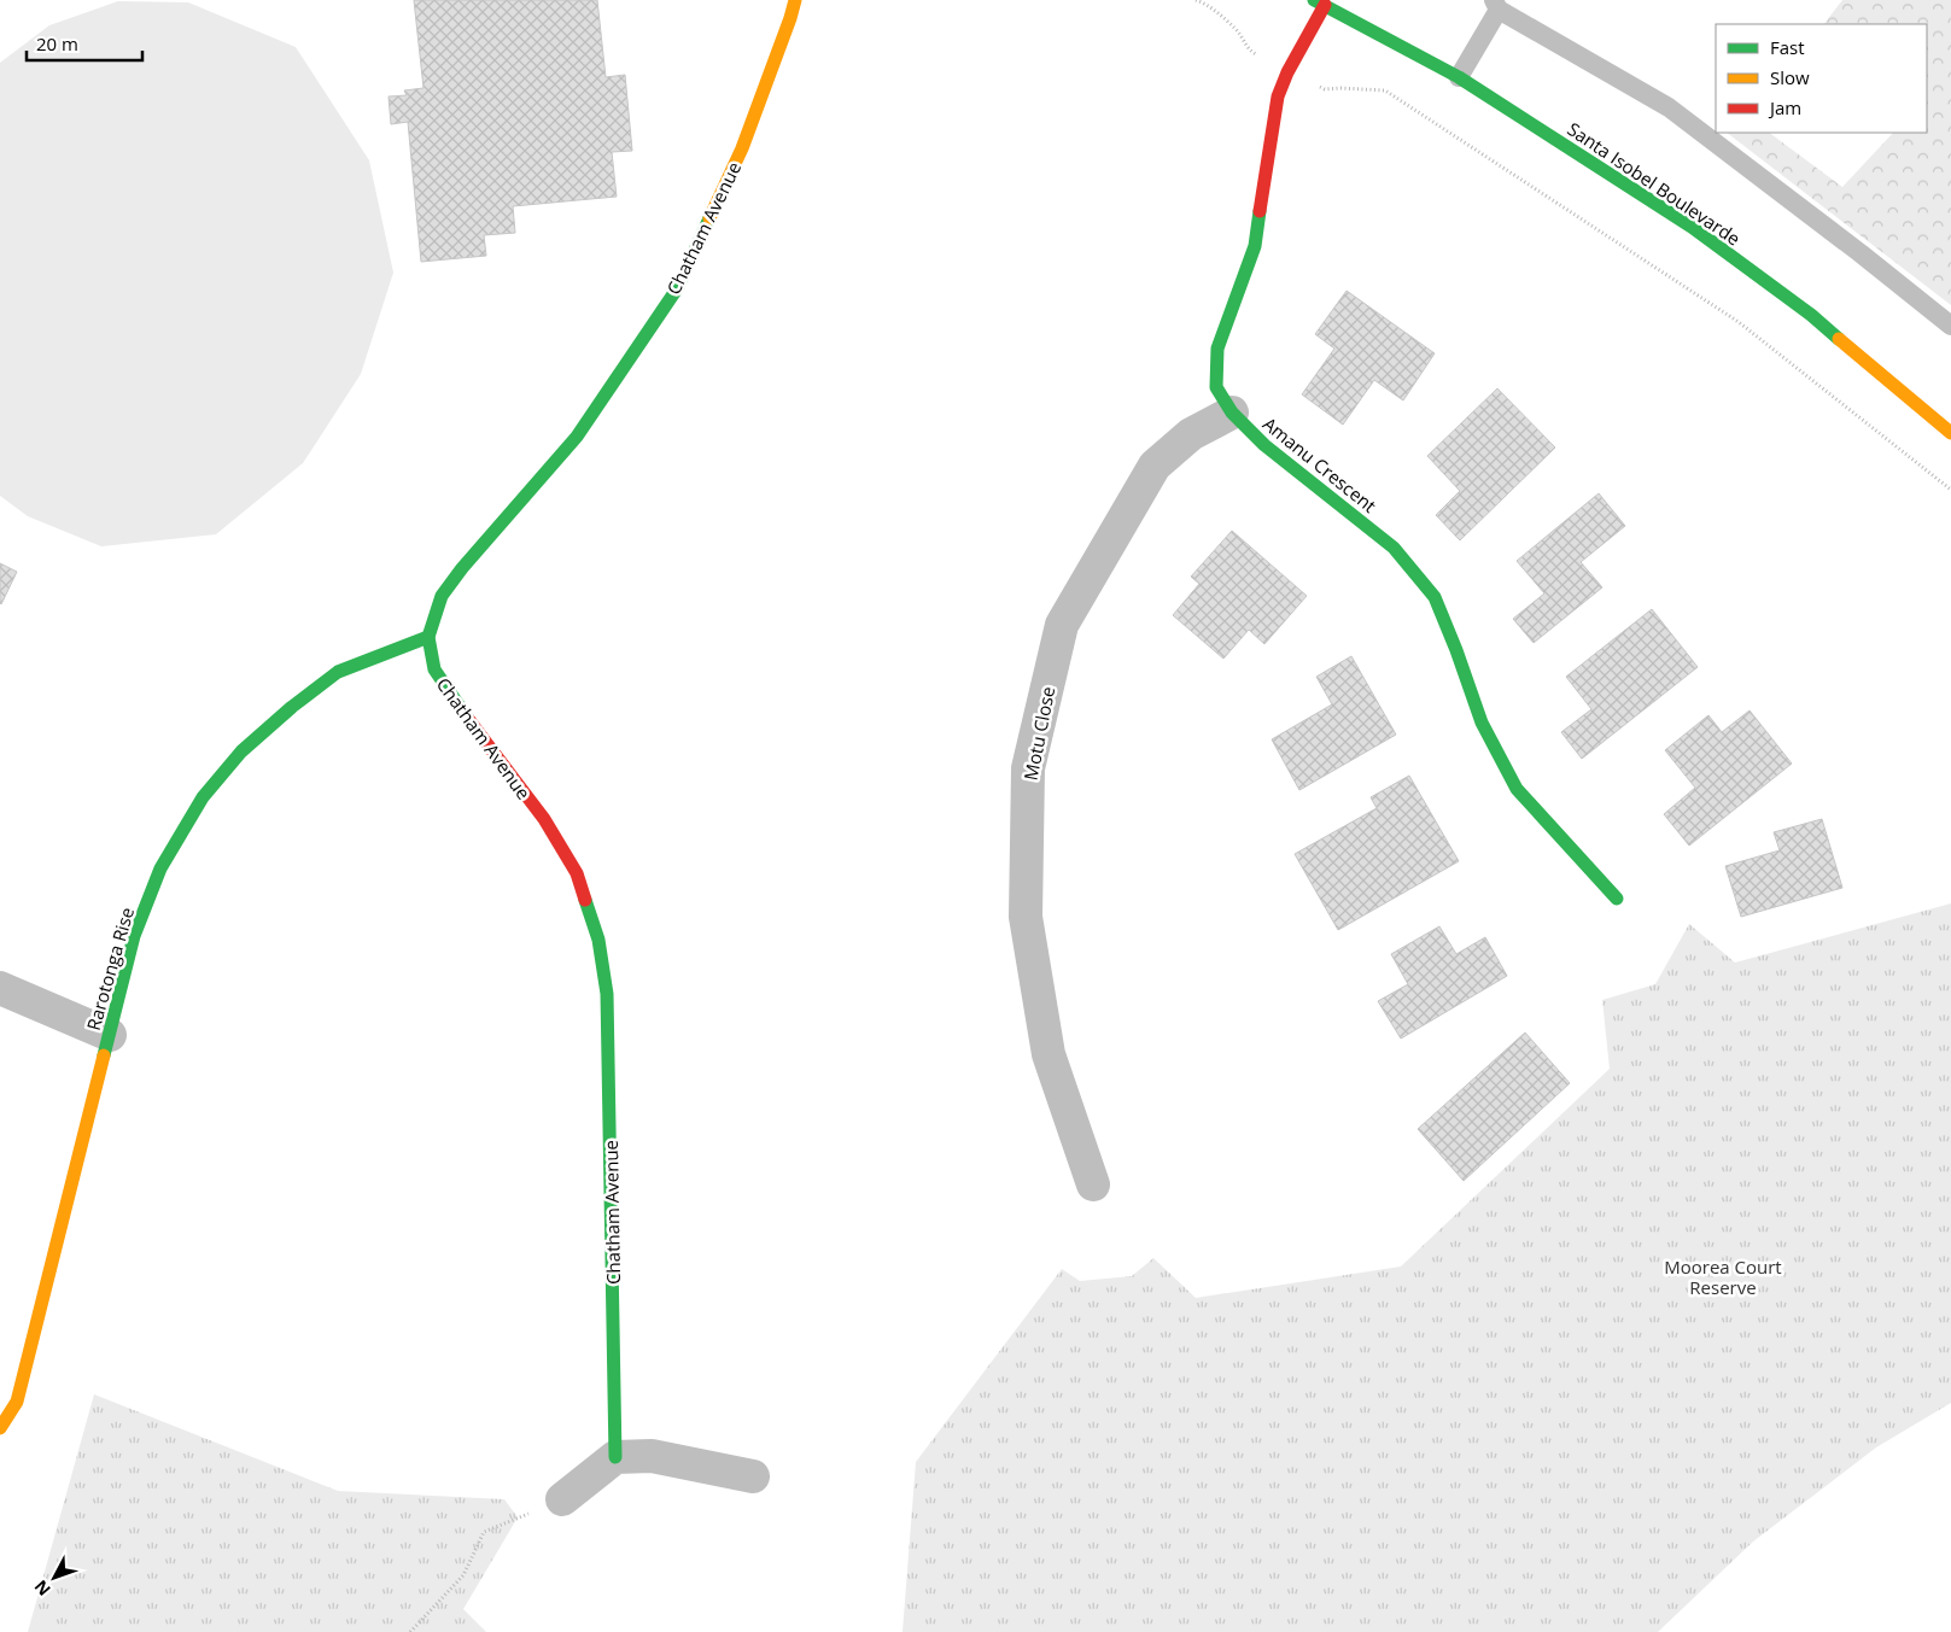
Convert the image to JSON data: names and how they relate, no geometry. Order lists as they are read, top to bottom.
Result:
{
  "streets": {
    "street": [
      "Santa Isobel Boulevarde",
      "Chatham Avenue",
      "Amanu Crescent",
      "Motu Close",
      "Rarotonga Rise"
    ]
  },
  "crossings": [
    ["Santa Isobel Boulevarde", "Amanu Crescent"],
    ["Chatham Avenue", "Rarotonga Rise"],
    ["Amanu Crescent", "Motu Close"]
  ],
  "parks": ["Moorea Court Reserve"],
  "legend": ["Fast", "Slow", "Jam"],
  "scale_bar": "20 m",
  "north": "bottom left"
}
